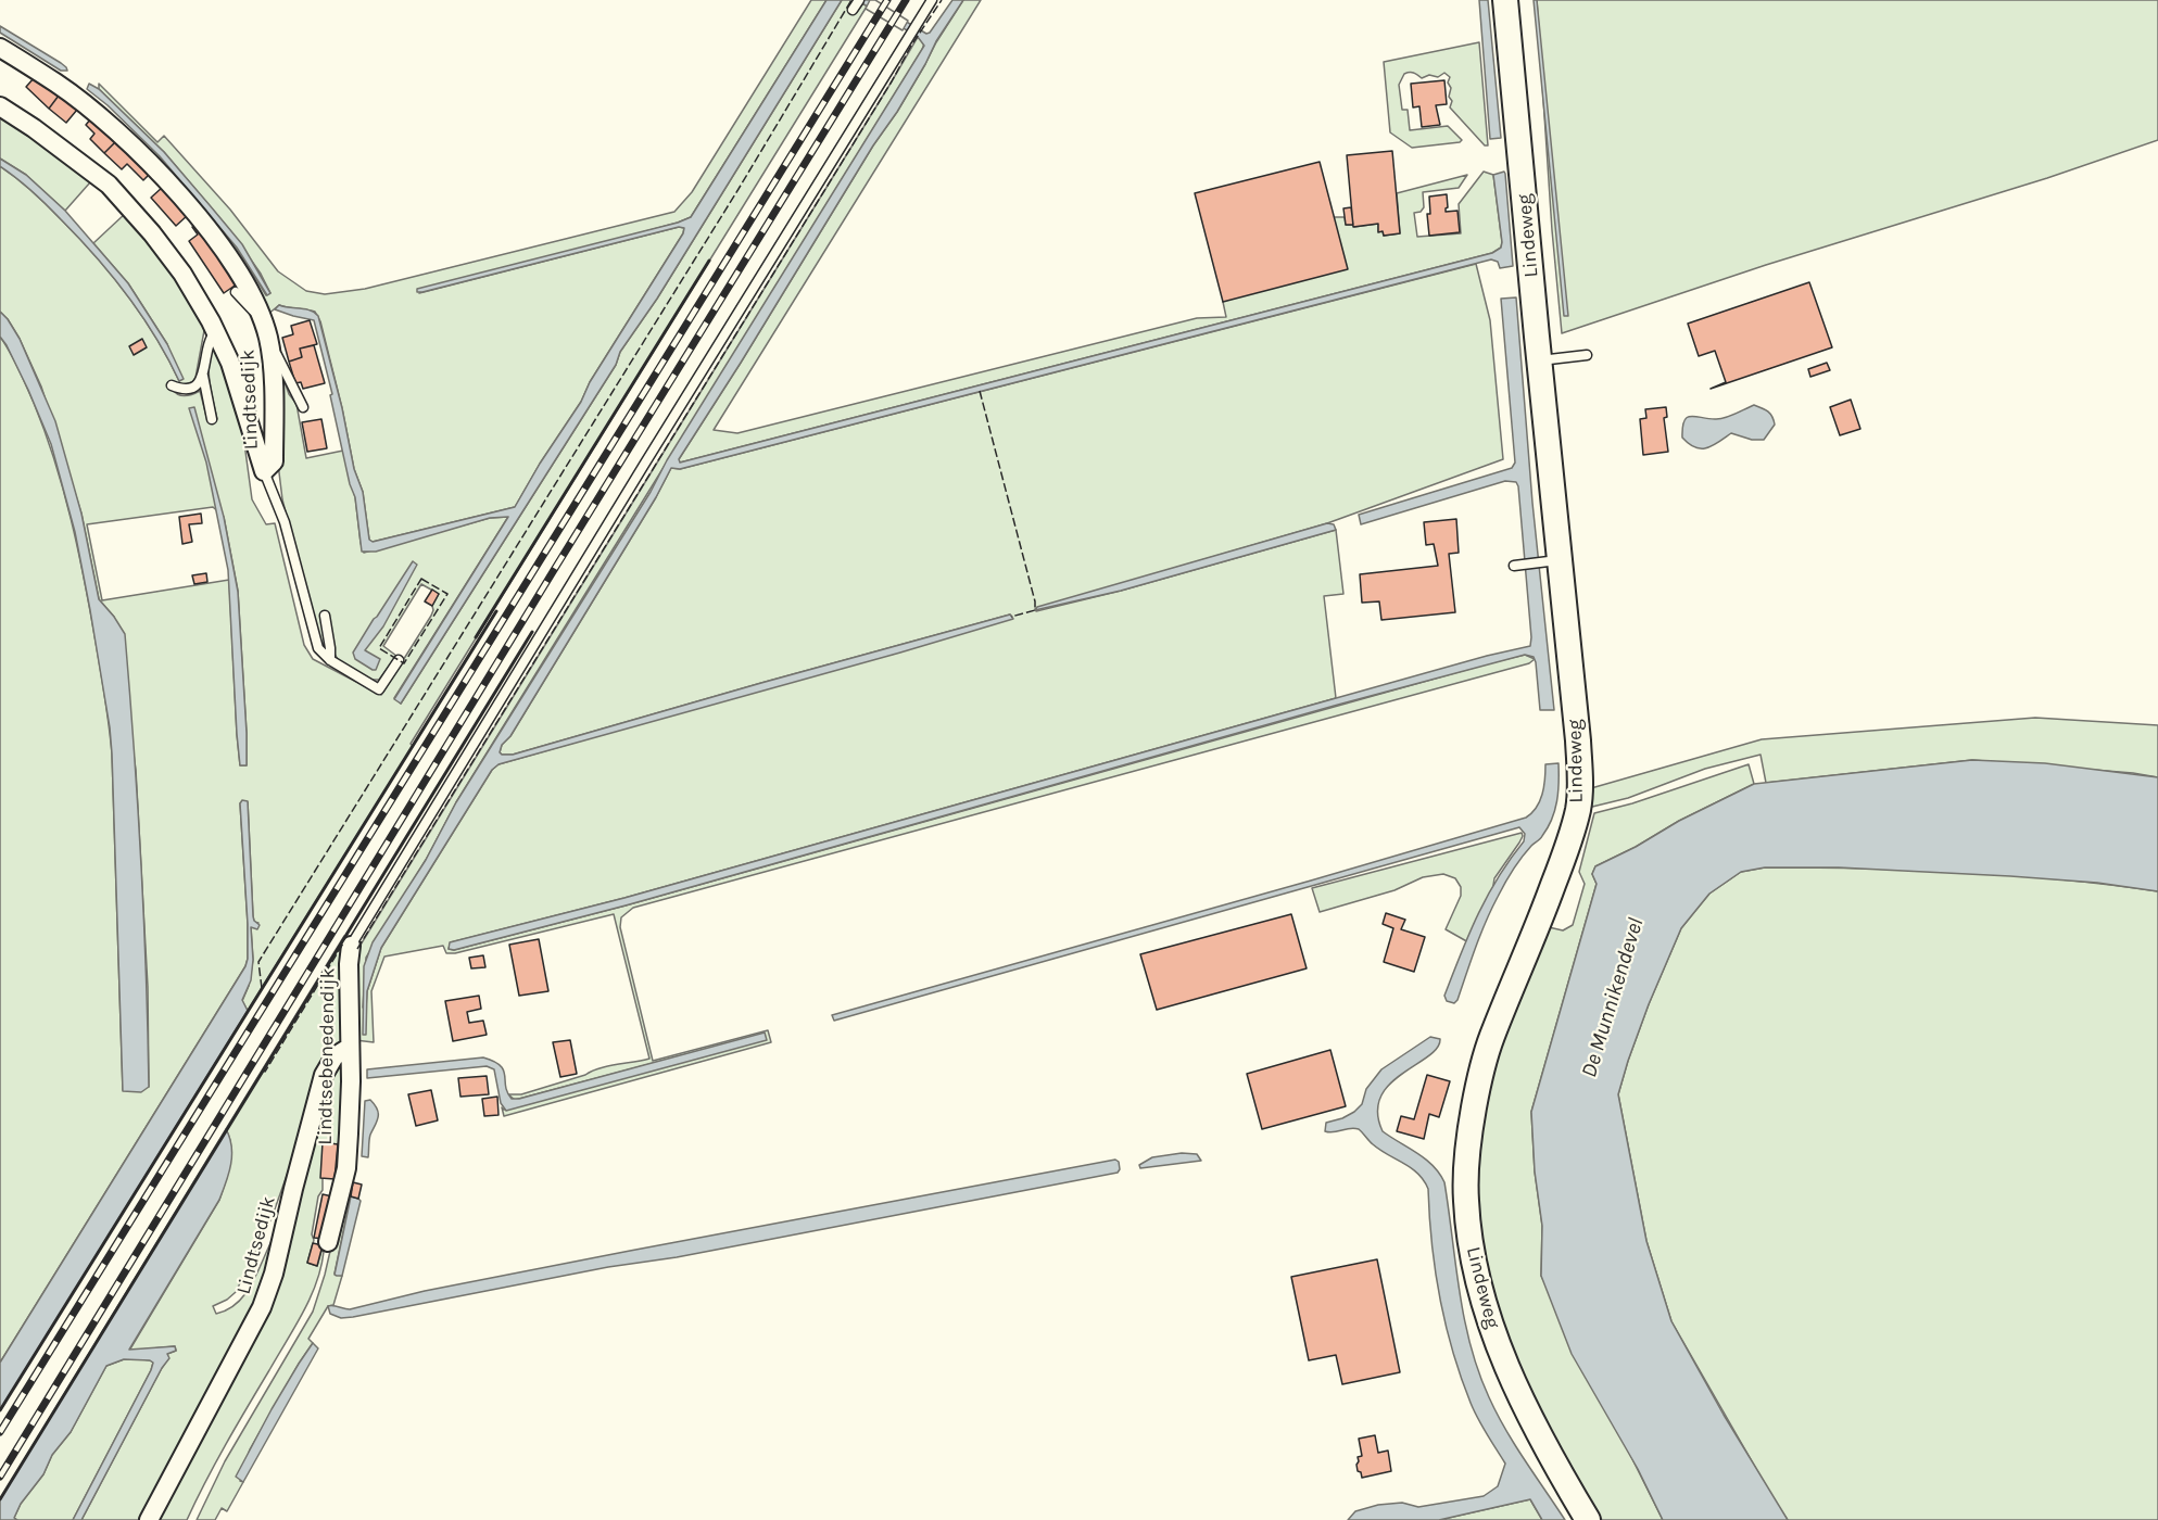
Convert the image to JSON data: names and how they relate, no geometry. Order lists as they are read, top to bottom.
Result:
{
  "streets": {
    "main road": ["Lindeweg"],
    "street": ["Lindtsedijk", "Lindtsebenedendijk"]
  },
  "crossings": [
    ["Lindtsedijk", "Lindtsebenedendijk"]
  ],
  "water": ["De Munnikendevel"]
}
